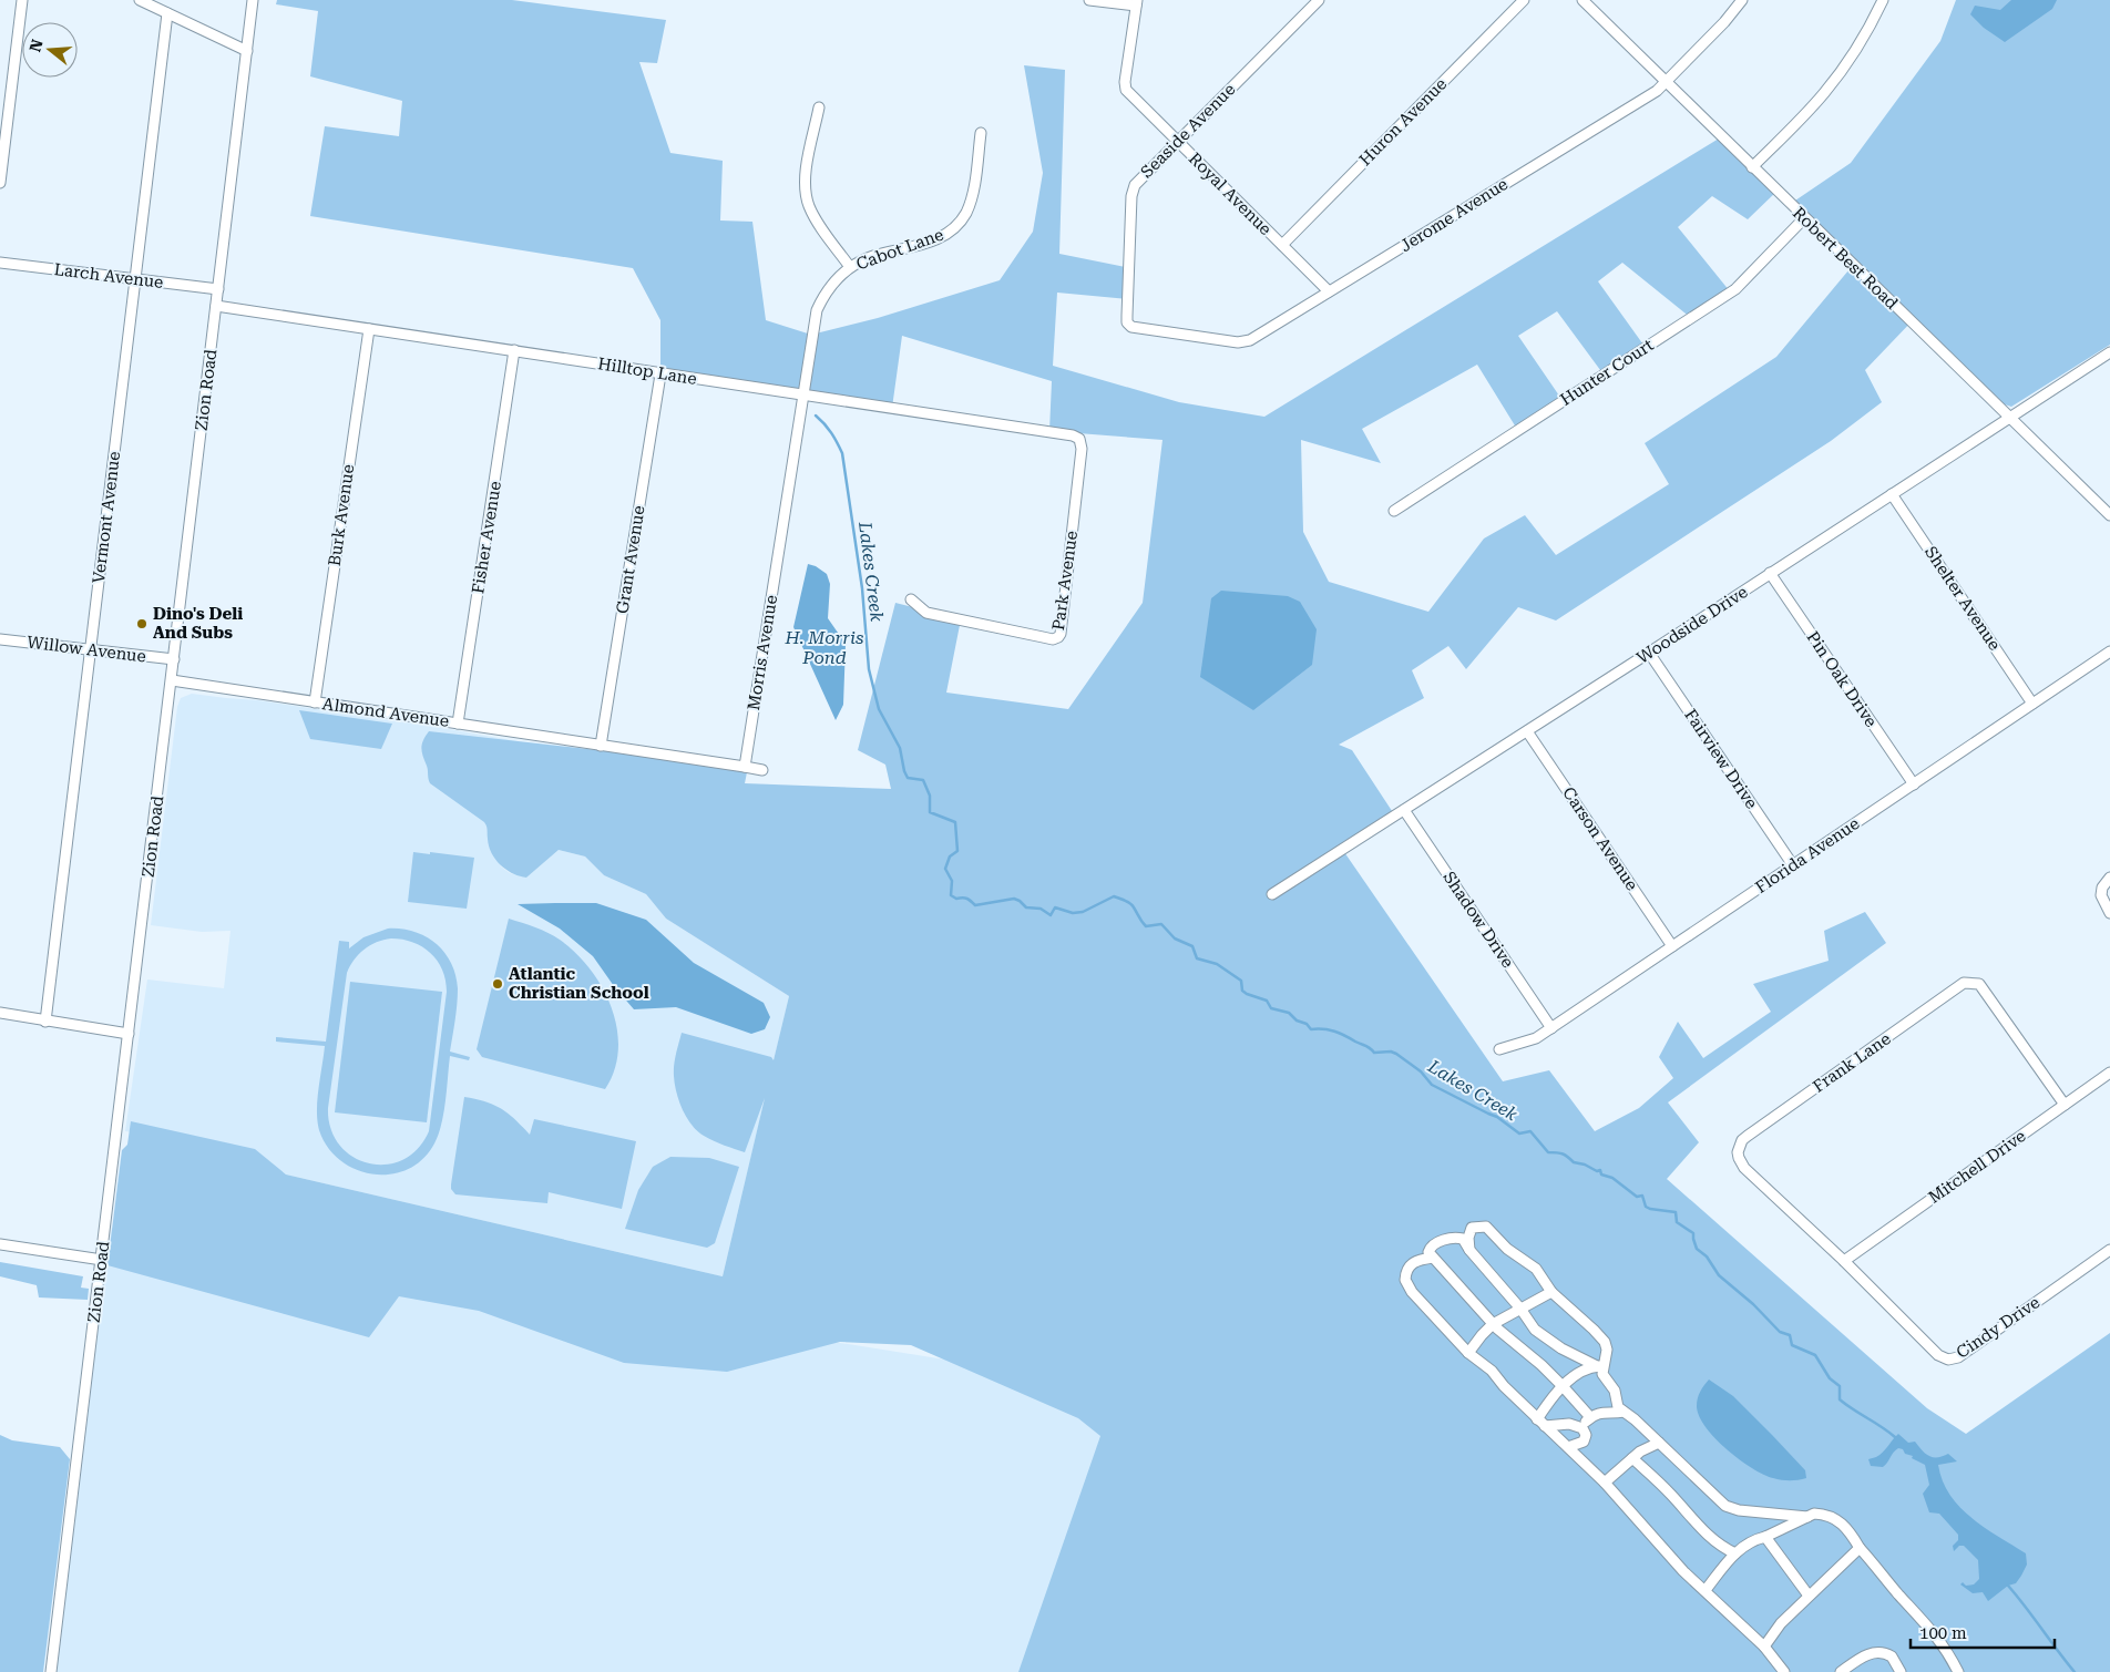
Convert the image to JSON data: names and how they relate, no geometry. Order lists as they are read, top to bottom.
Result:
{
  "streets": {
    "street": [
      "Huron Avenue",
      "Seaside Avenue",
      "Royal Avenue",
      "Jerome Avenue",
      "Cabot Lane",
      "Robert Best Road",
      "Larch Avenue",
      "Hilltop Lane",
      "Hunter Court",
      "Zion Road",
      "Burk Avenue",
      "Vermont Avenue",
      "Fisher Avenue",
      "Grant Avenue",
      "Park Avenue",
      "Shelter Avenue",
      "Woodside Drive",
      "Willow Avenue",
      "Morris Avenue",
      "Pin Oak Drive",
      "Almond Avenue",
      "Fairview Drive",
      "Carson Avenue",
      "Florida Avenue",
      "Shadow Drive",
      "Frank Lane",
      "Mitchell Drive",
      "Cindy Drive"
    ]
  },
  "crossings": [
    ["Huron Avenue", "Royal Avenue"],
    ["Seaside Avenue", "Royal Avenue"],
    ["Seaside Avenue", "Jerome Avenue"],
    ["Royal Avenue", "Jerome Avenue"],
    ["Jerome Avenue", "Robert Best Road"],
    ["Cabot Lane", "Hilltop Lane"],
    ["Cabot Lane", "Morris Avenue"],
    ["Robert Best Road", "Hunter Court"],
    ["Robert Best Road", "Woodside Drive"],
    ["Larch Avenue", "Zion Road"],
    ["Larch Avenue", "Vermont Avenue"],
    ["Hilltop Lane", "Zion Road"],
    ["Hilltop Lane", "Burk Avenue"],
    ["Hilltop Lane", "Fisher Avenue"],
    ["Hilltop Lane", "Grant Avenue"],
    ["Hilltop Lane", "Park Avenue"],
    ["Hilltop Lane", "Morris Avenue"],
    ["Zion Road", "Willow Avenue"],
    ["Zion Road", "Almond Avenue"],
    ["Burk Avenue", "Almond Avenue"],
    ["Vermont Avenue", "Willow Avenue"],
    ["Fisher Avenue", "Almond Avenue"],
    ["Grant Avenue", "Almond Avenue"],
    ["Shelter Avenue", "Woodside Drive"],
    ["Shelter Avenue", "Florida Avenue"],
    ["Woodside Drive", "Pin Oak Drive"],
    ["Woodside Drive", "Fairview Drive"],
    ["Woodside Drive", "Carson Avenue"],
    ["Woodside Drive", "Shadow Drive"],
    ["Pin Oak Drive", "Florida Avenue"],
    ["Fairview Drive", "Florida Avenue"],
    ["Carson Avenue", "Florida Avenue"],
    ["Florida Avenue", "Shadow Drive"],
    ["Frank Lane", "Mitchell Drive"],
    ["Frank Lane", "Cindy Drive"],
    ["Mitchell Drive", "Cindy Drive"]
  ],
  "water": ["Lakes Creek", "H. Morris Pond"],
  "places": ["Dino's Deli And Subs", "Atlantic Christian School"],
  "scale_bar": "100 m",
  "north": "left"
}
